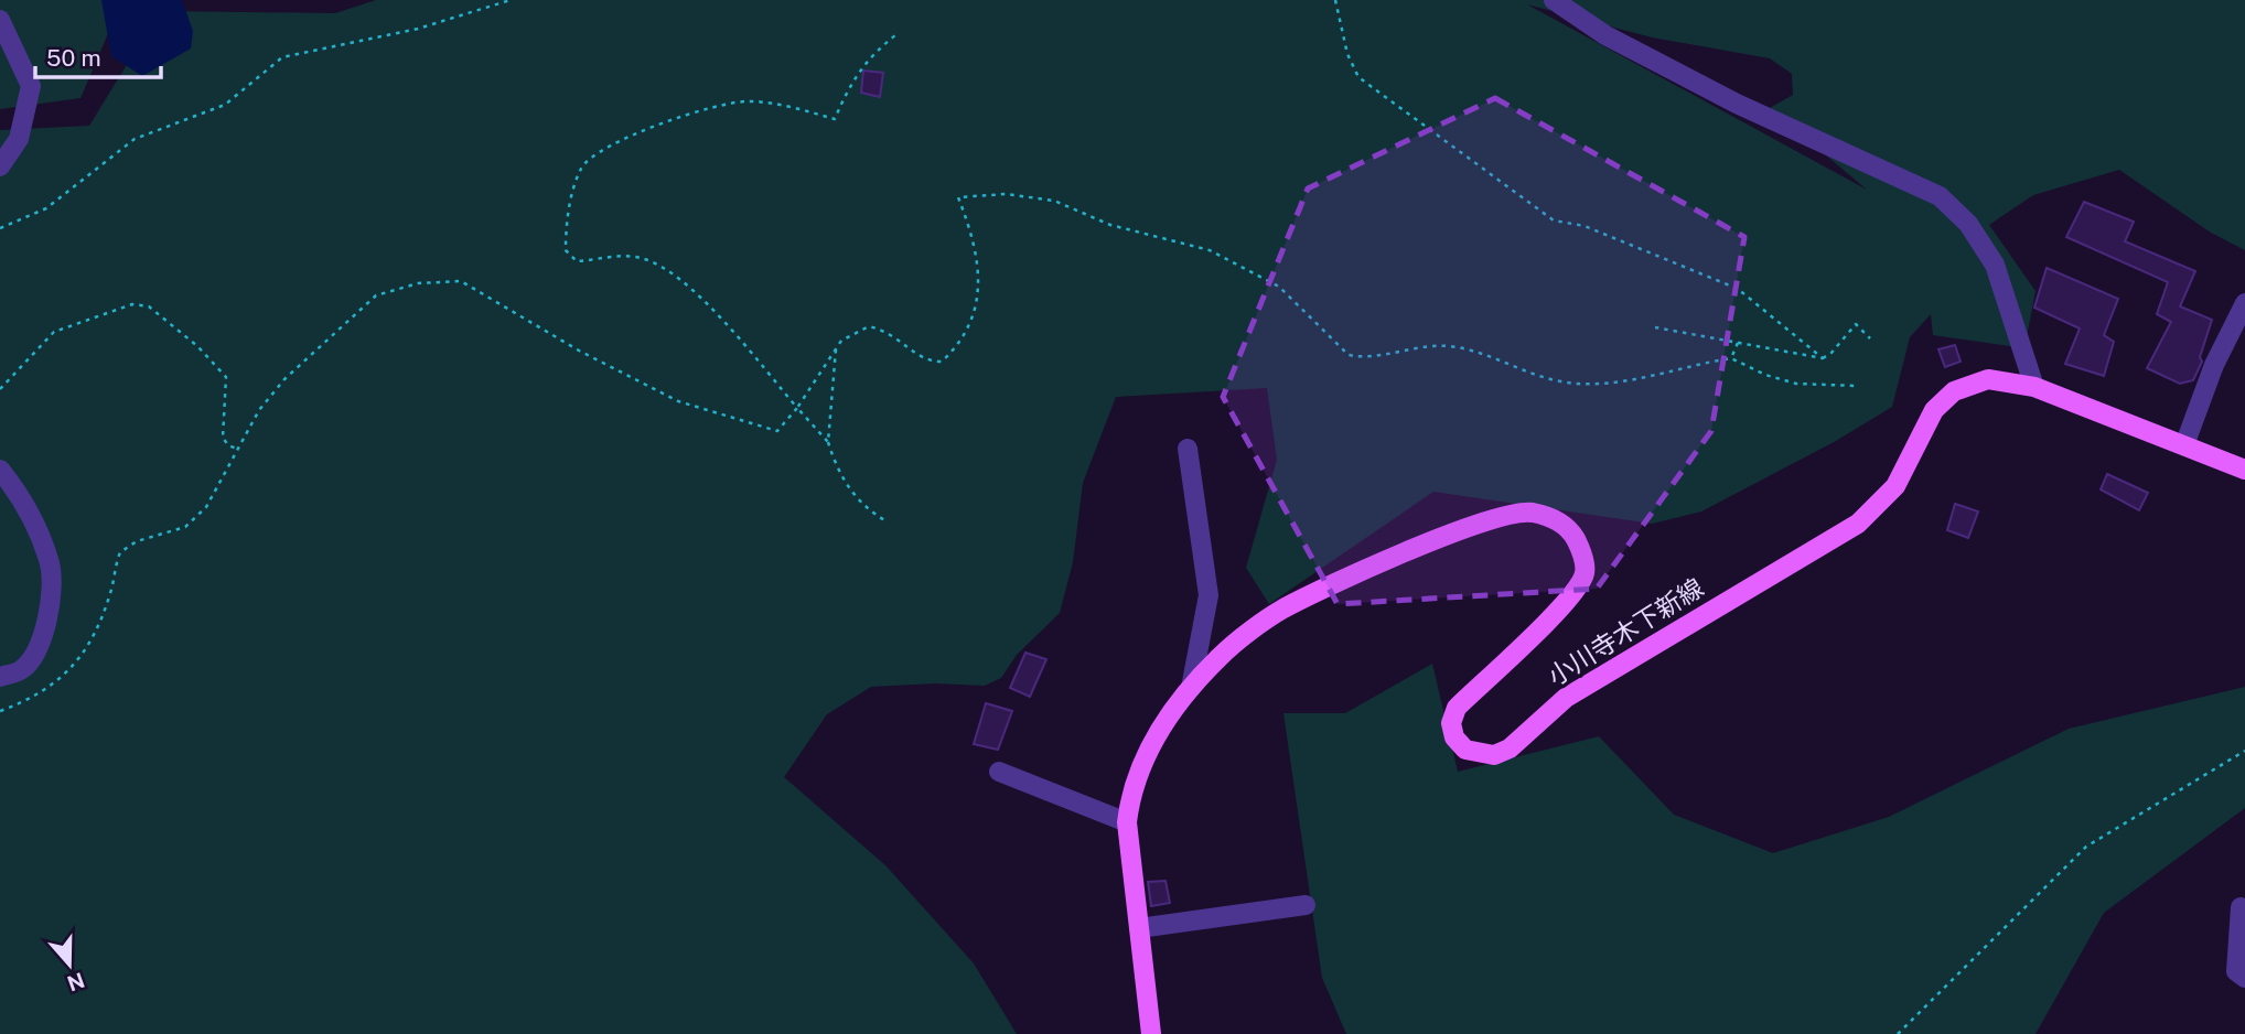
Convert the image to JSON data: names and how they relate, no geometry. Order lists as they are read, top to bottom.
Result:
{
  "streets": {
    "main road": ["小川寺木下新線"]
  },
  "scale_bar": "50 m",
  "north": "bottom"
}
